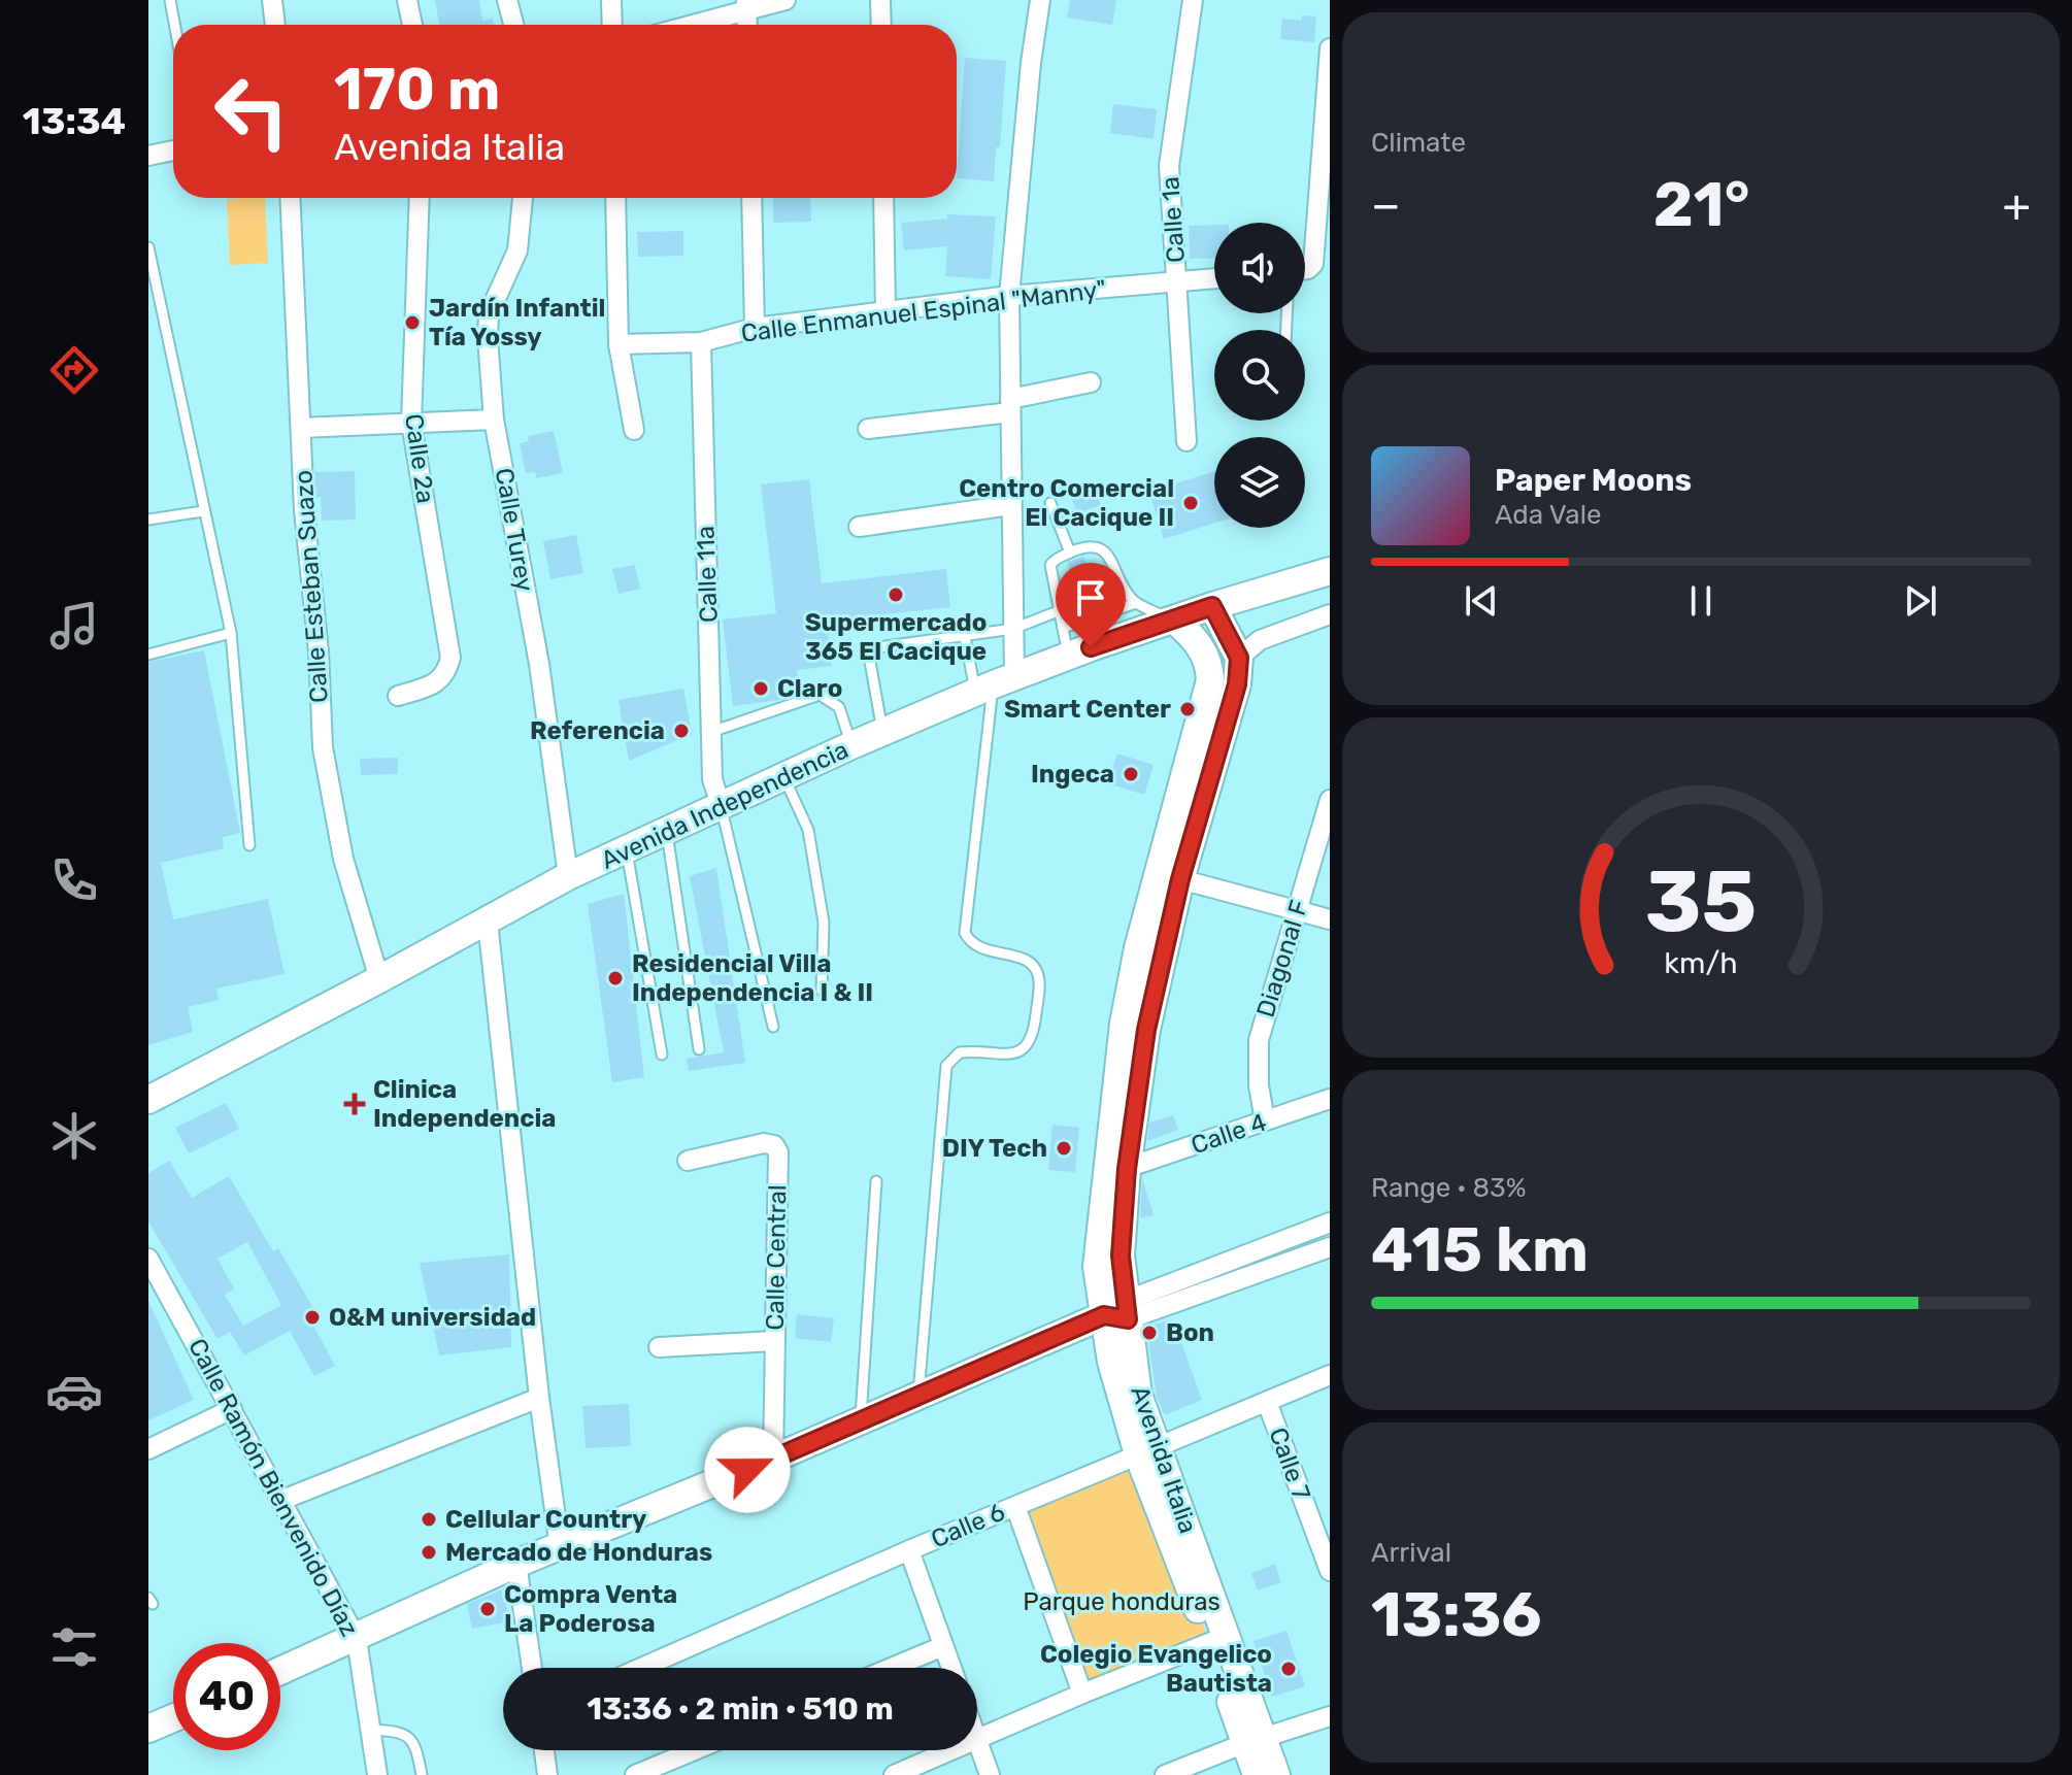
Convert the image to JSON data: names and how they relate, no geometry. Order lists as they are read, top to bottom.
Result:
{
  "streets": {
    "street": [
      "Calle 1a",
      "Calle Enmanuel Espinal \"Manny\"",
      "Calle 2a",
      "Calle Turey",
      "Calle 11a",
      "Calle Esteban Suazo",
      "Avenida Independencia",
      "Diagonal F",
      "Calle 4",
      "Calle Central",
      "Avenida Italia",
      "Calle 7",
      "Calle Ramón Bienvenido Díaz",
      "Calle 6"
    ]
  },
  "crossings": [
    ["Calle 1a", "Calle Enmanuel Espinal \"Manny\""],
    ["Calle Enmanuel Espinal \"Manny\"", "Calle 11a"],
    ["Calle Turey", "Avenida Independencia"],
    ["Calle 11a", "Avenida Independencia"],
    ["Calle Esteban Suazo", "Avenida Independencia"],
    ["Avenida Independencia", "Avenida Italia"],
    ["Diagonal F", "Calle 4"],
    ["Calle 4", "Avenida Italia"],
    ["Avenida Italia", "Calle 6"],
    ["Calle 7", "Calle 6"]
  ],
  "parks": ["Parque honduras"],
  "places": {
    "other": [
      "Jardín Infantil Tía Yossy",
      "Centro Comercial El Cacique II",
      "Supermercado 365 El Cacique",
      "Claro",
      "Smart Center",
      "Referencia",
      "Ingeca",
      "Residencial Villa Independencia I & II",
      "DIY Tech",
      "O&M universidad",
      "Bon",
      "Cellular Country",
      "Mercado de Honduras",
      "Compra Venta La Poderosa",
      "Colegio Evangelico Bautista"
    ],
    "health": ["Clinica Independencia"]
  },
  "page": {
    "tabs": "13:34",
    "tile": [
      "Climate",
      ["Range · 83%", "415 km"],
      ["Arrival", "13:36"]
    ],
    "turn": ["170 m", "Avenida Italia"],
    "heat": ["−", "21°", "+"],
    "song": ["Paper Moons", "Ada Vale"],
    "limit": "40",
    "trip": "13:36 · 2 min · 510 m",
    "gauge": ["35", "km/h"]
  }
}
